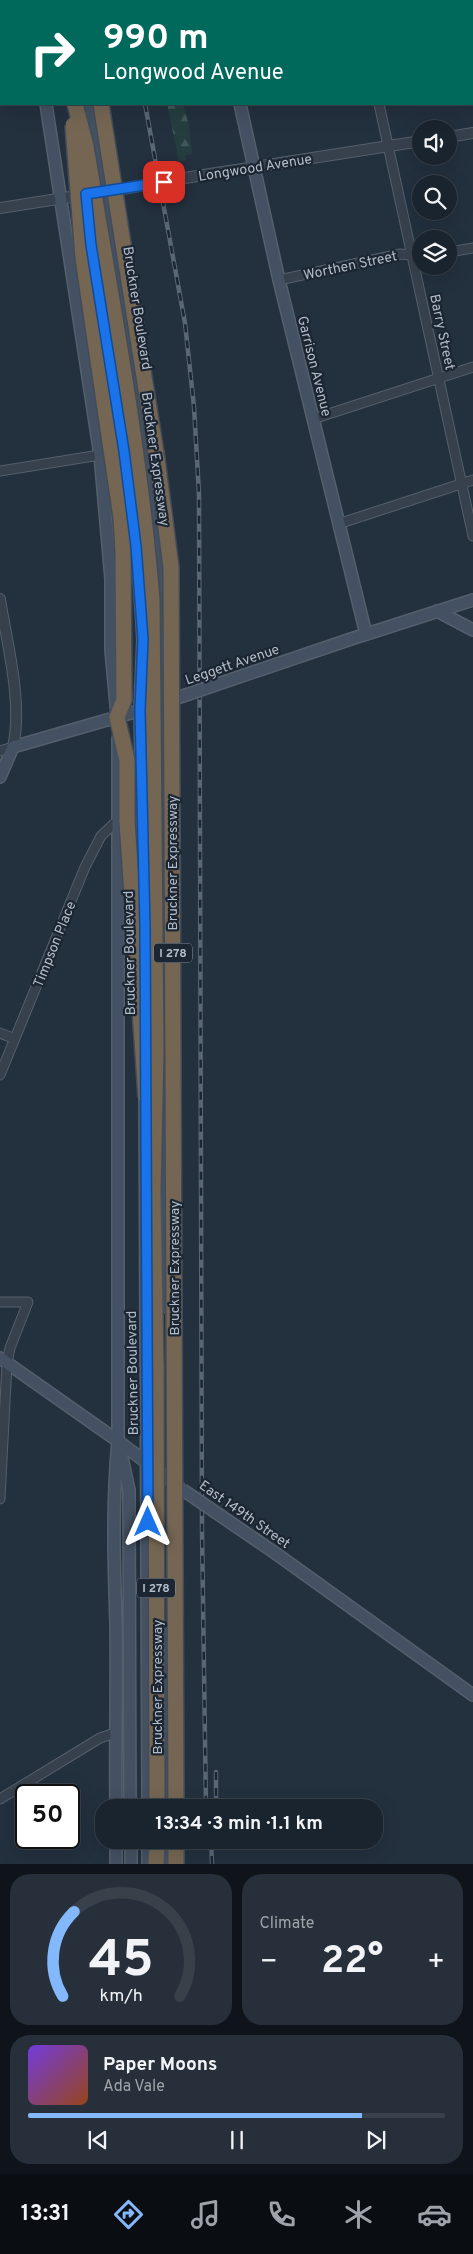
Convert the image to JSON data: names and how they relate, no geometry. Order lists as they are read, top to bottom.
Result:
{
  "streets": {
    "highway": ["Bruckner Expressway", "I 278"],
    "main road": [
      "Bruckner Boulevard",
      "Garrison Avenue",
      "Leggett Avenue",
      "East 149th Street"
    ],
    "street": [
      "Longwood Avenue",
      "Worthen Street",
      "Barry Street",
      "Timpson Place"
    ]
  },
  "crossings": [
    ["Longwood Avenue", "Bruckner Boulevard"],
    ["Longwood Avenue", "Barry Street"],
    ["Longwood Avenue", "Garrison Avenue"],
    ["Worthen Street", "Barry Street"],
    ["Worthen Street", "Garrison Avenue"],
    ["Bruckner Boulevard", "Leggett Avenue"],
    ["Bruckner Boulevard", "Timpson Place"],
    ["Bruckner Boulevard", "East 149th Street"],
    ["Garrison Avenue", "Leggett Avenue"]
  ],
  "page": {
    "turn": ["990 m", "Longwood Avenue"],
    "limit": "50",
    "trip": "13:34 · 3 min · 1.1 km",
    "tile": "Climate",
    "heat": ["−", "22°", "+"],
    "song": ["Paper Moons", "Ada Vale"],
    "tabs": "13:31",
    "gauge": ["45", "km/h"]
  }
}
